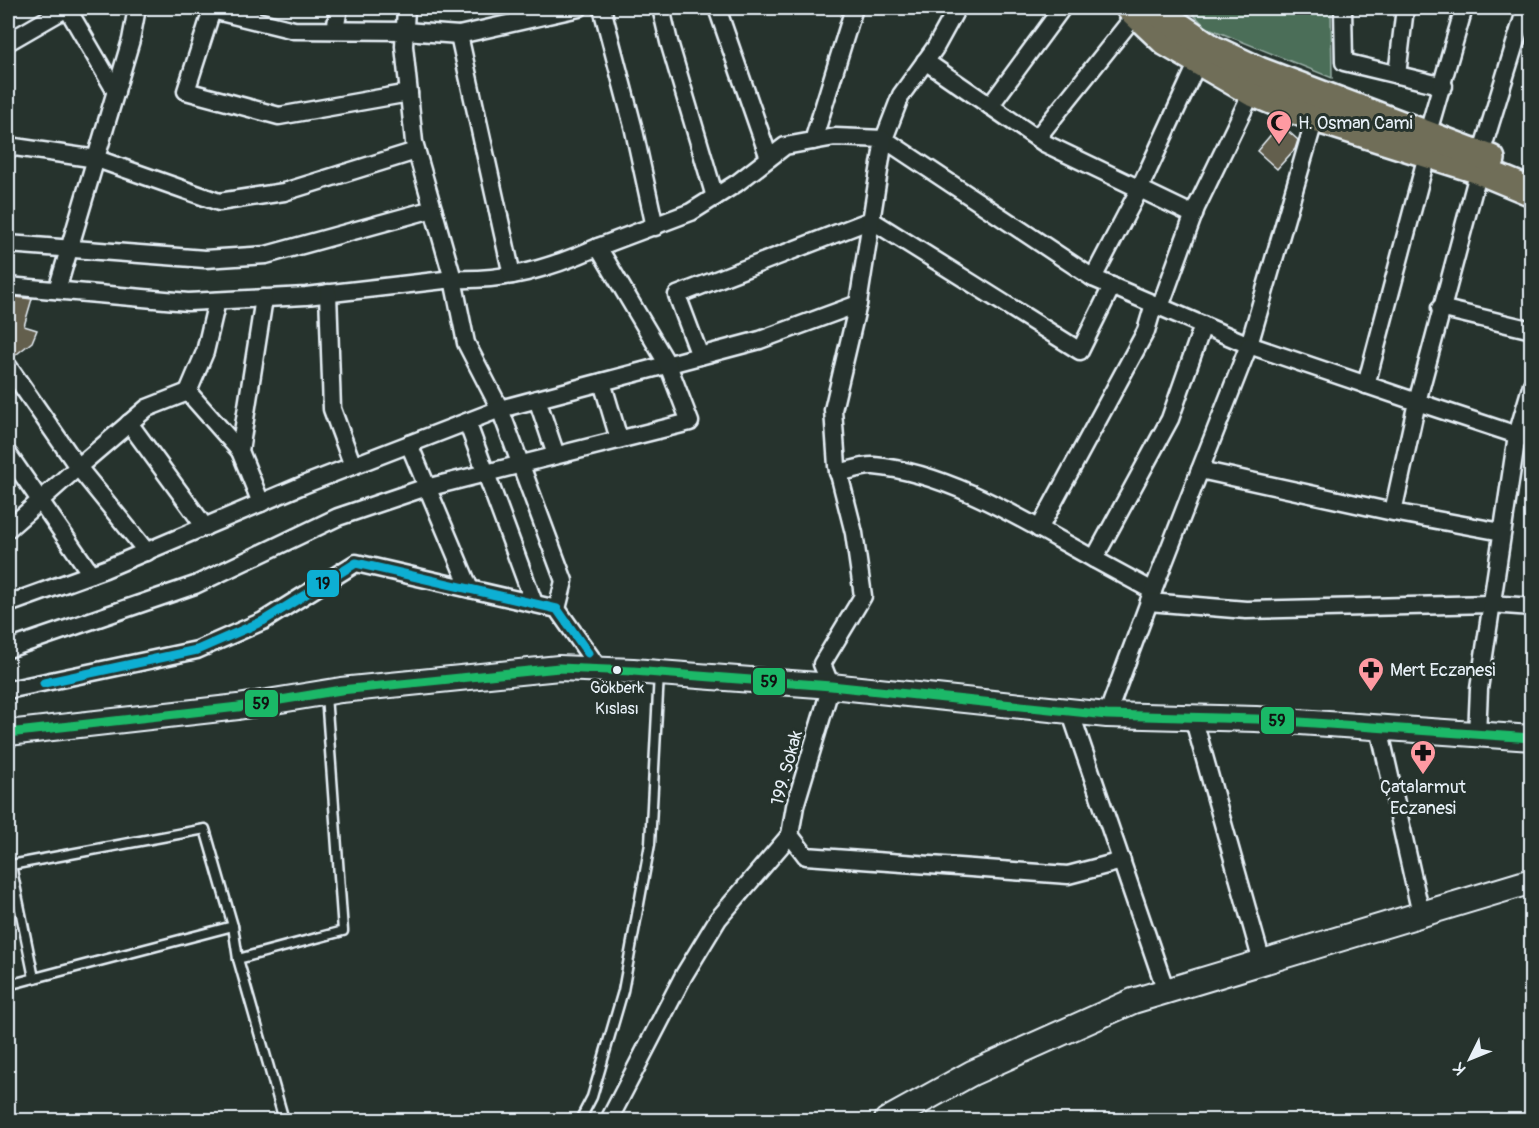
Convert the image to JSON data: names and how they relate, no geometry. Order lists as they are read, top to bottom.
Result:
{
  "streets": {
    "street": ["199. Sokak"]
  },
  "places": {
    "mosque": ["H. Osman Cami"],
    "other": ["Gökberk Kıslası"],
    "pharmacy": ["Mert Eczanesi", "Çatalarmut Eczanesi"]
  },
  "lines": ["transit line 19", "transit line 59"],
  "north": "bottom left"
}
